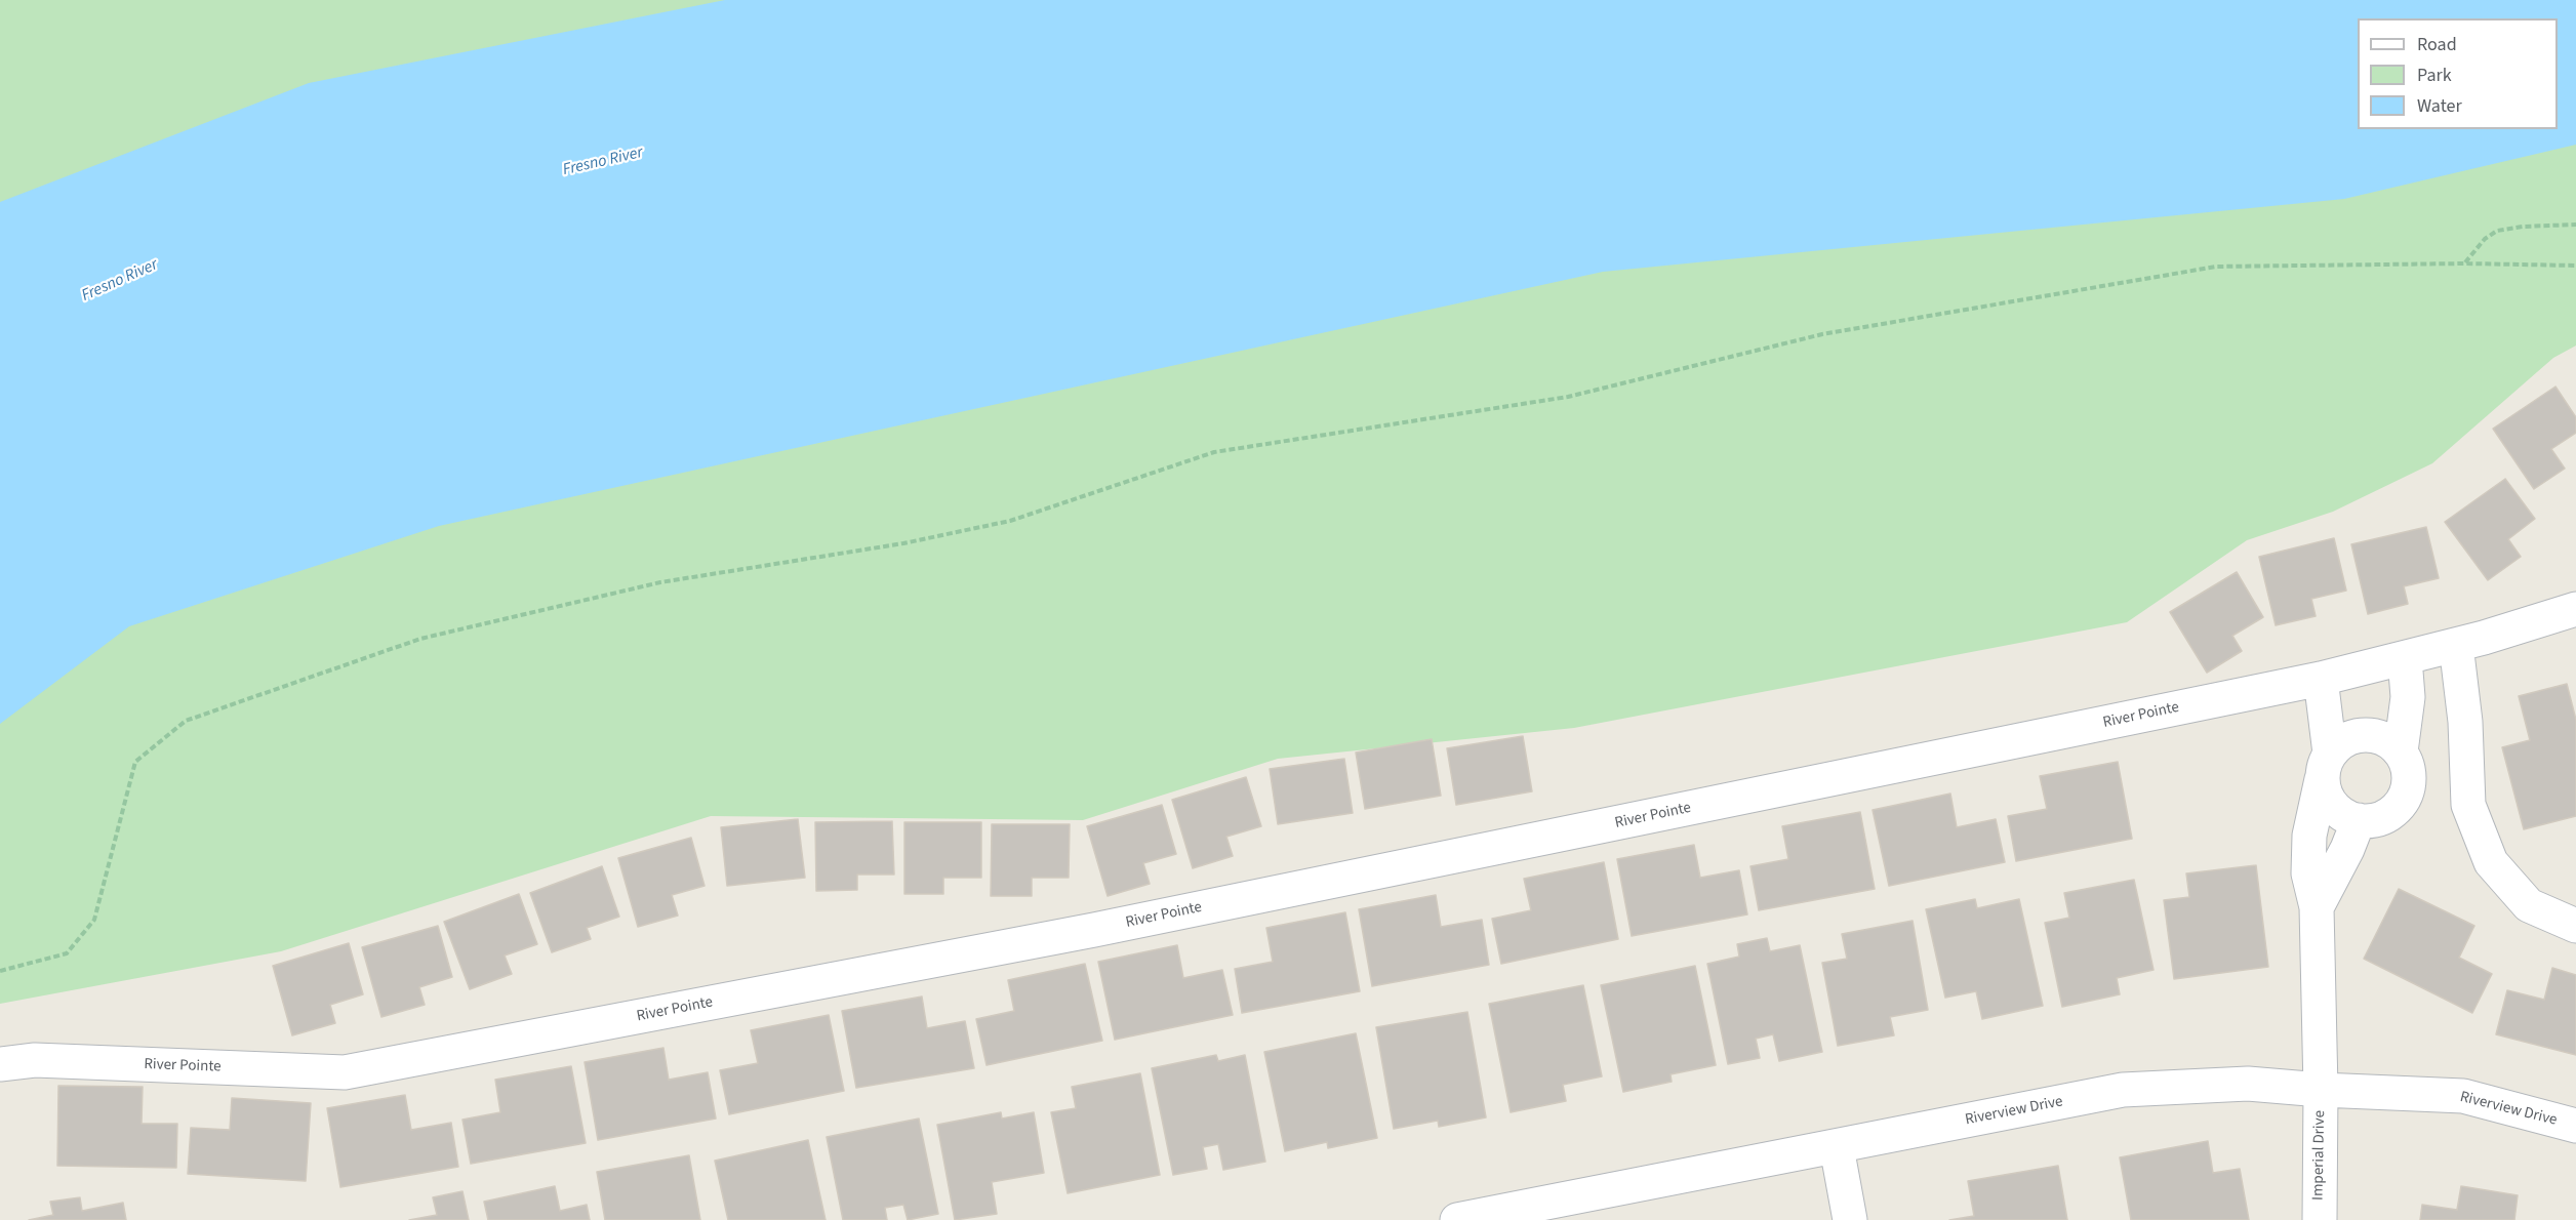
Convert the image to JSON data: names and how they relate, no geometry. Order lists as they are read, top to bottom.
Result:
{
  "streets": {
    "street": ["River Pointe", "Riverview Drive", "Imperial Drive"]
  },
  "crossings": [
    ["Riverview Drive", "Imperial Drive"]
  ],
  "water": ["Fresno River"],
  "legend": ["Road", "Park", "Water"]
}
